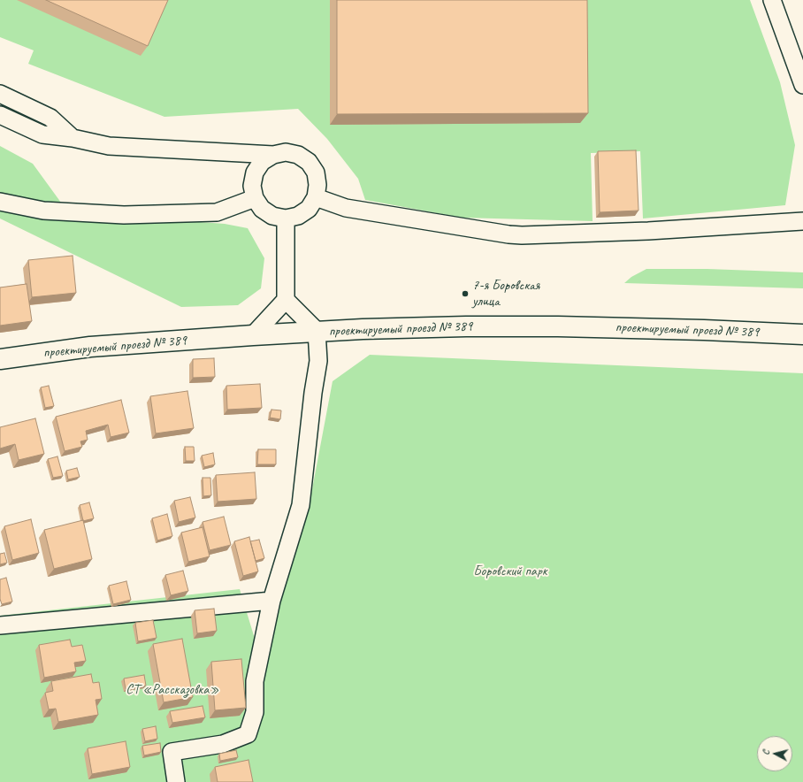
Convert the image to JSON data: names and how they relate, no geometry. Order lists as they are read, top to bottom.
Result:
{
  "streets": {
    "main road": ["проектируемый проезд № 389"]
  },
  "parks": ["Боровский парк", "СТ «Рассказовка»"],
  "places": ["7-я Боровская улица"],
  "north": "left"
}
